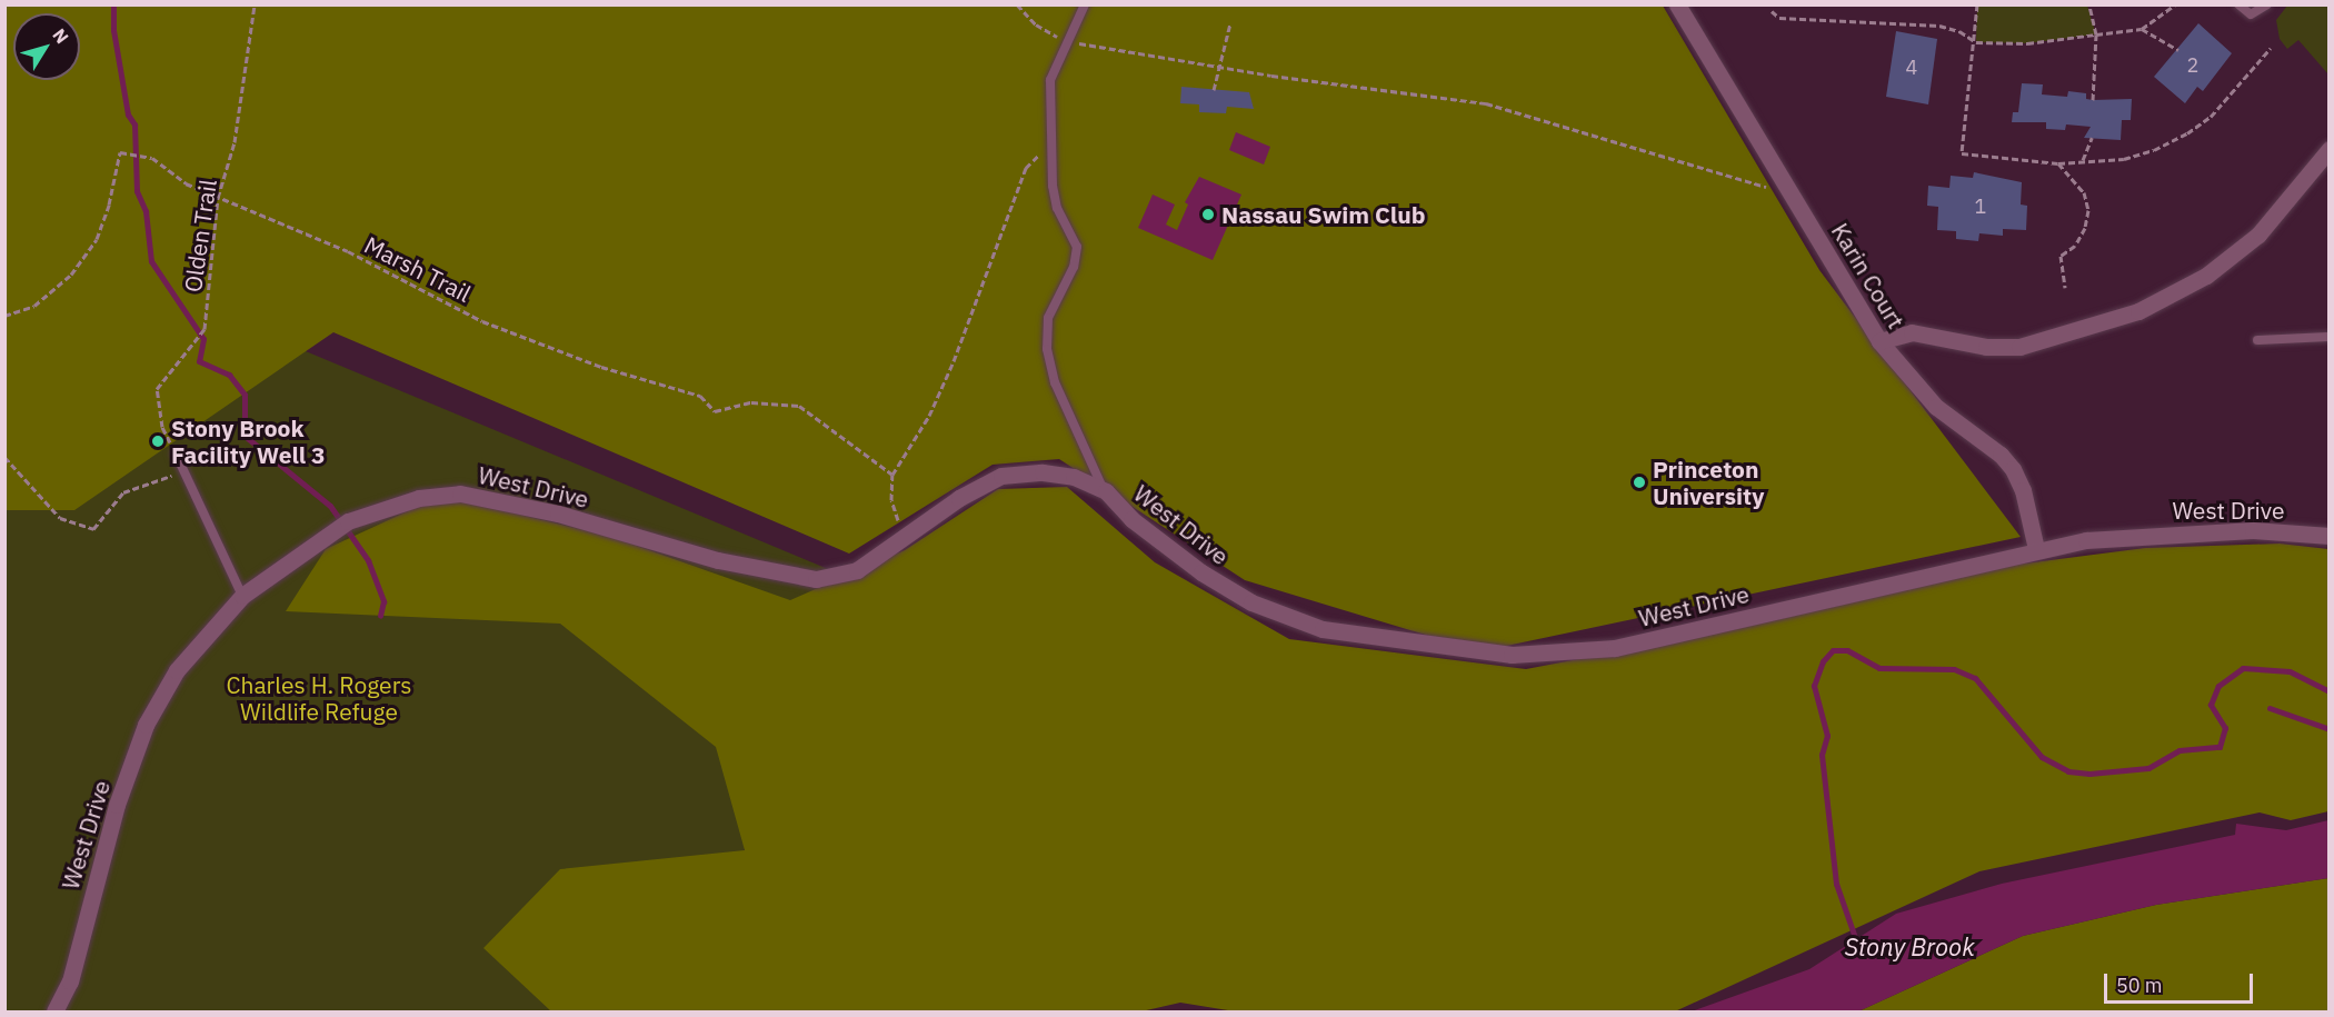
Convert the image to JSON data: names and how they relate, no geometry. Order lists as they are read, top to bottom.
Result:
{
  "streets": {
    "street": ["Karin Court", "West Drive"],
    "path": ["Olden Trail", "Marsh Trail"]
  },
  "crossings": [
    ["Olden Trail", "Marsh Trail"],
    ["Karin Court", "West Drive"]
  ],
  "water": ["Stony Brook"],
  "parks": ["Charles H. Rogers Wildlife Refuge"],
  "places": ["Nassau Swim Club", "Stony Brook Facility Well 3", "Princeton University"],
  "house_numbers": ["2", "4", "1"],
  "scale_bar": "50 m",
  "north": "top right"
}
